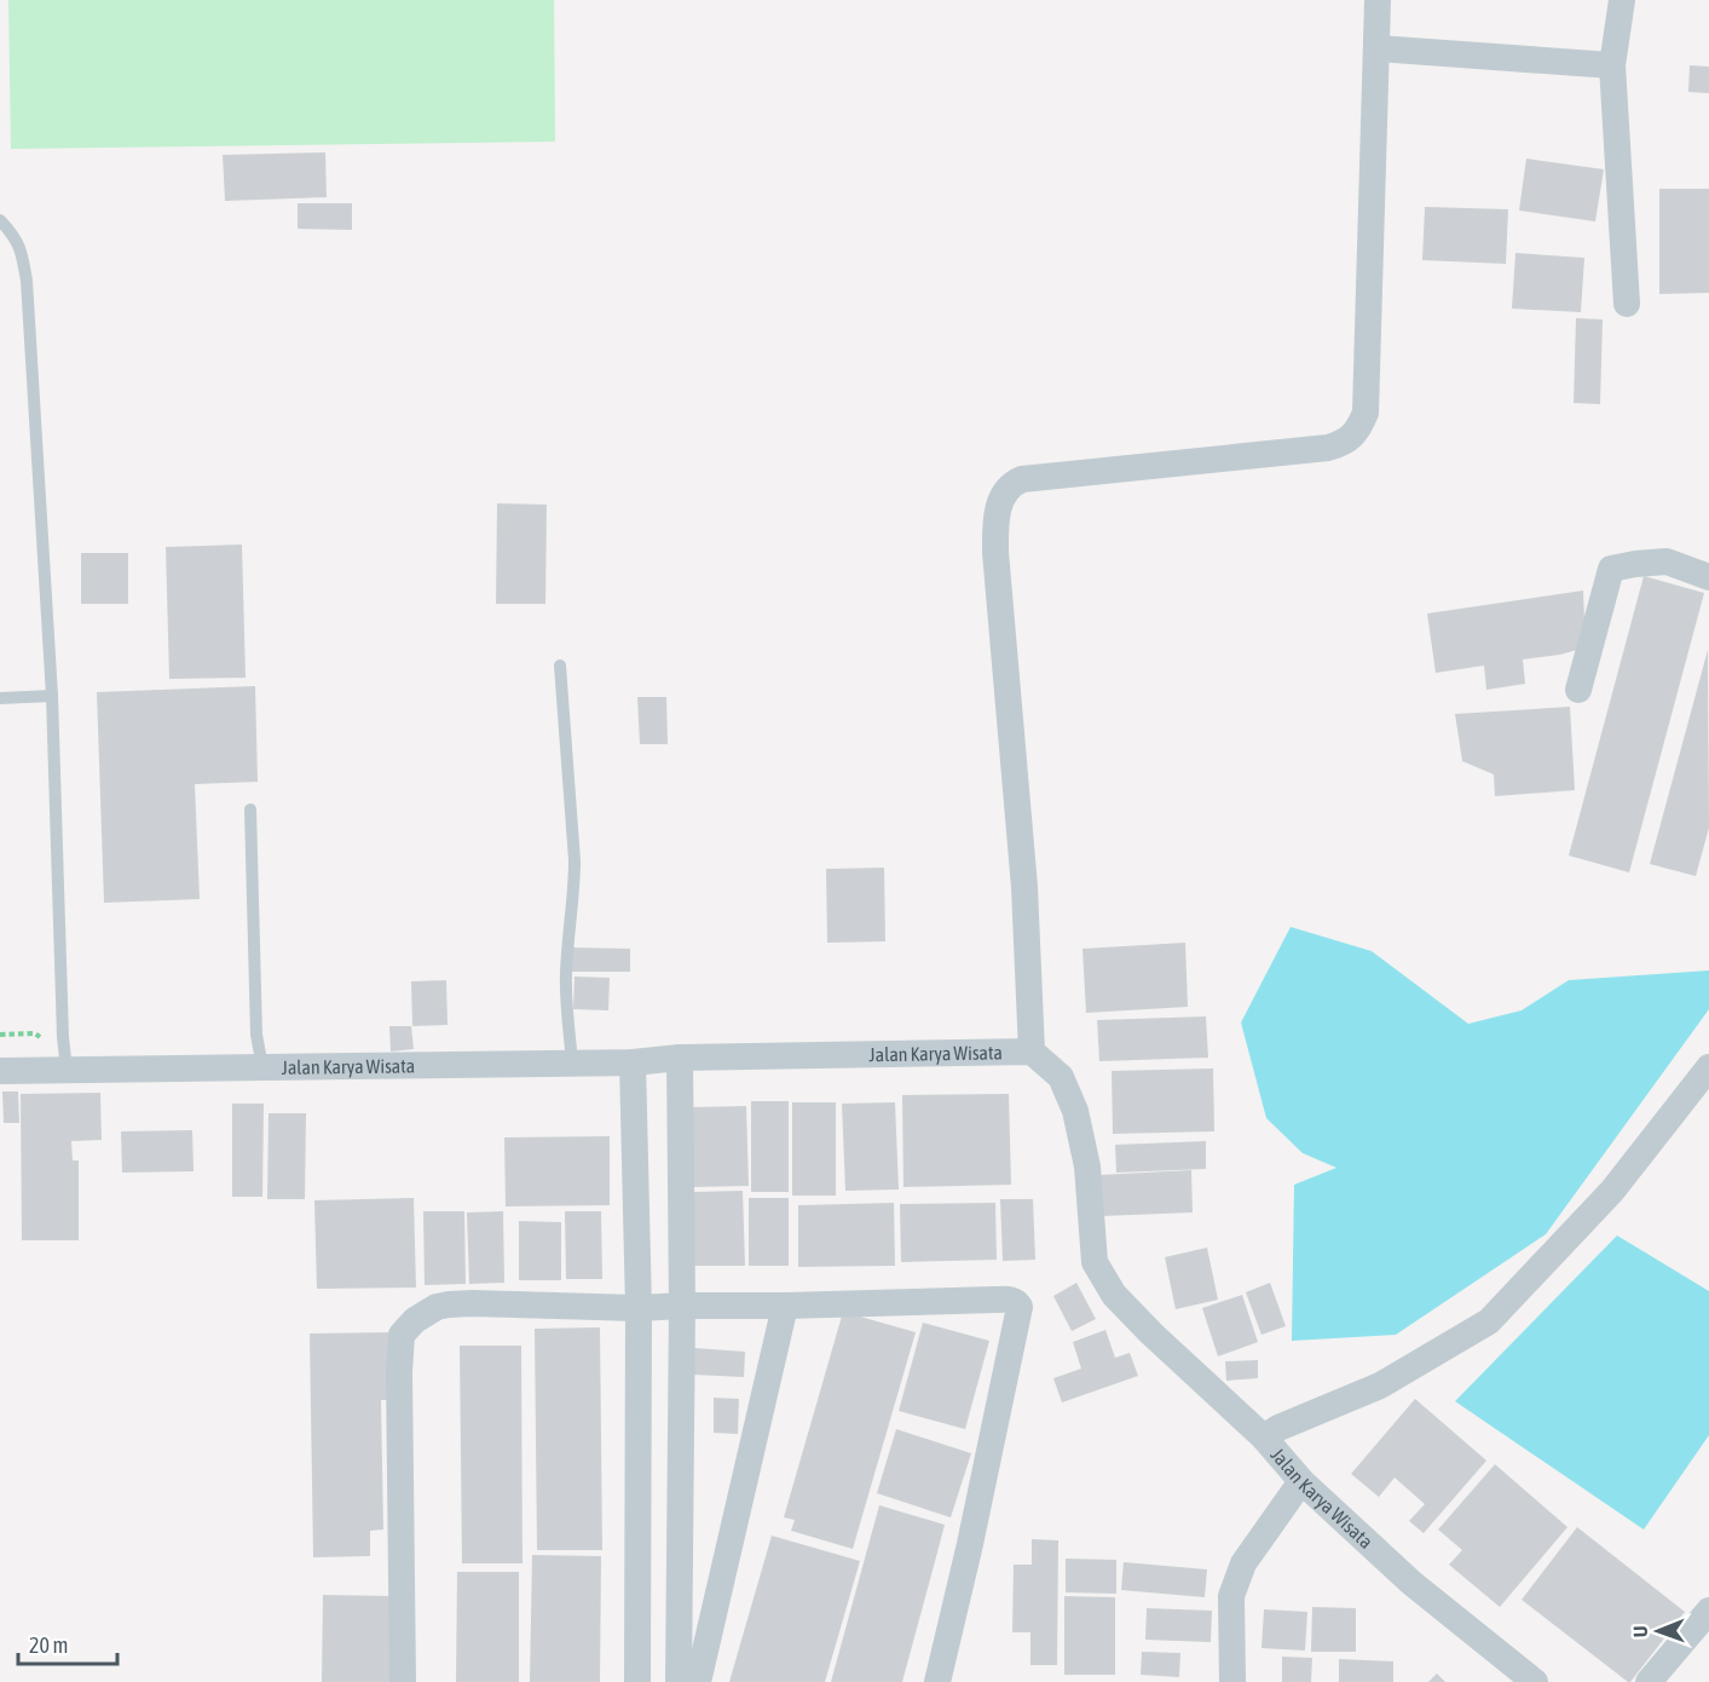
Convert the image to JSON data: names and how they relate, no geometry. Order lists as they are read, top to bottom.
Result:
{
  "streets": {
    "street": ["Jalan Karya Wisata"]
  },
  "scale_bar": "20 m",
  "north": "left"
}
